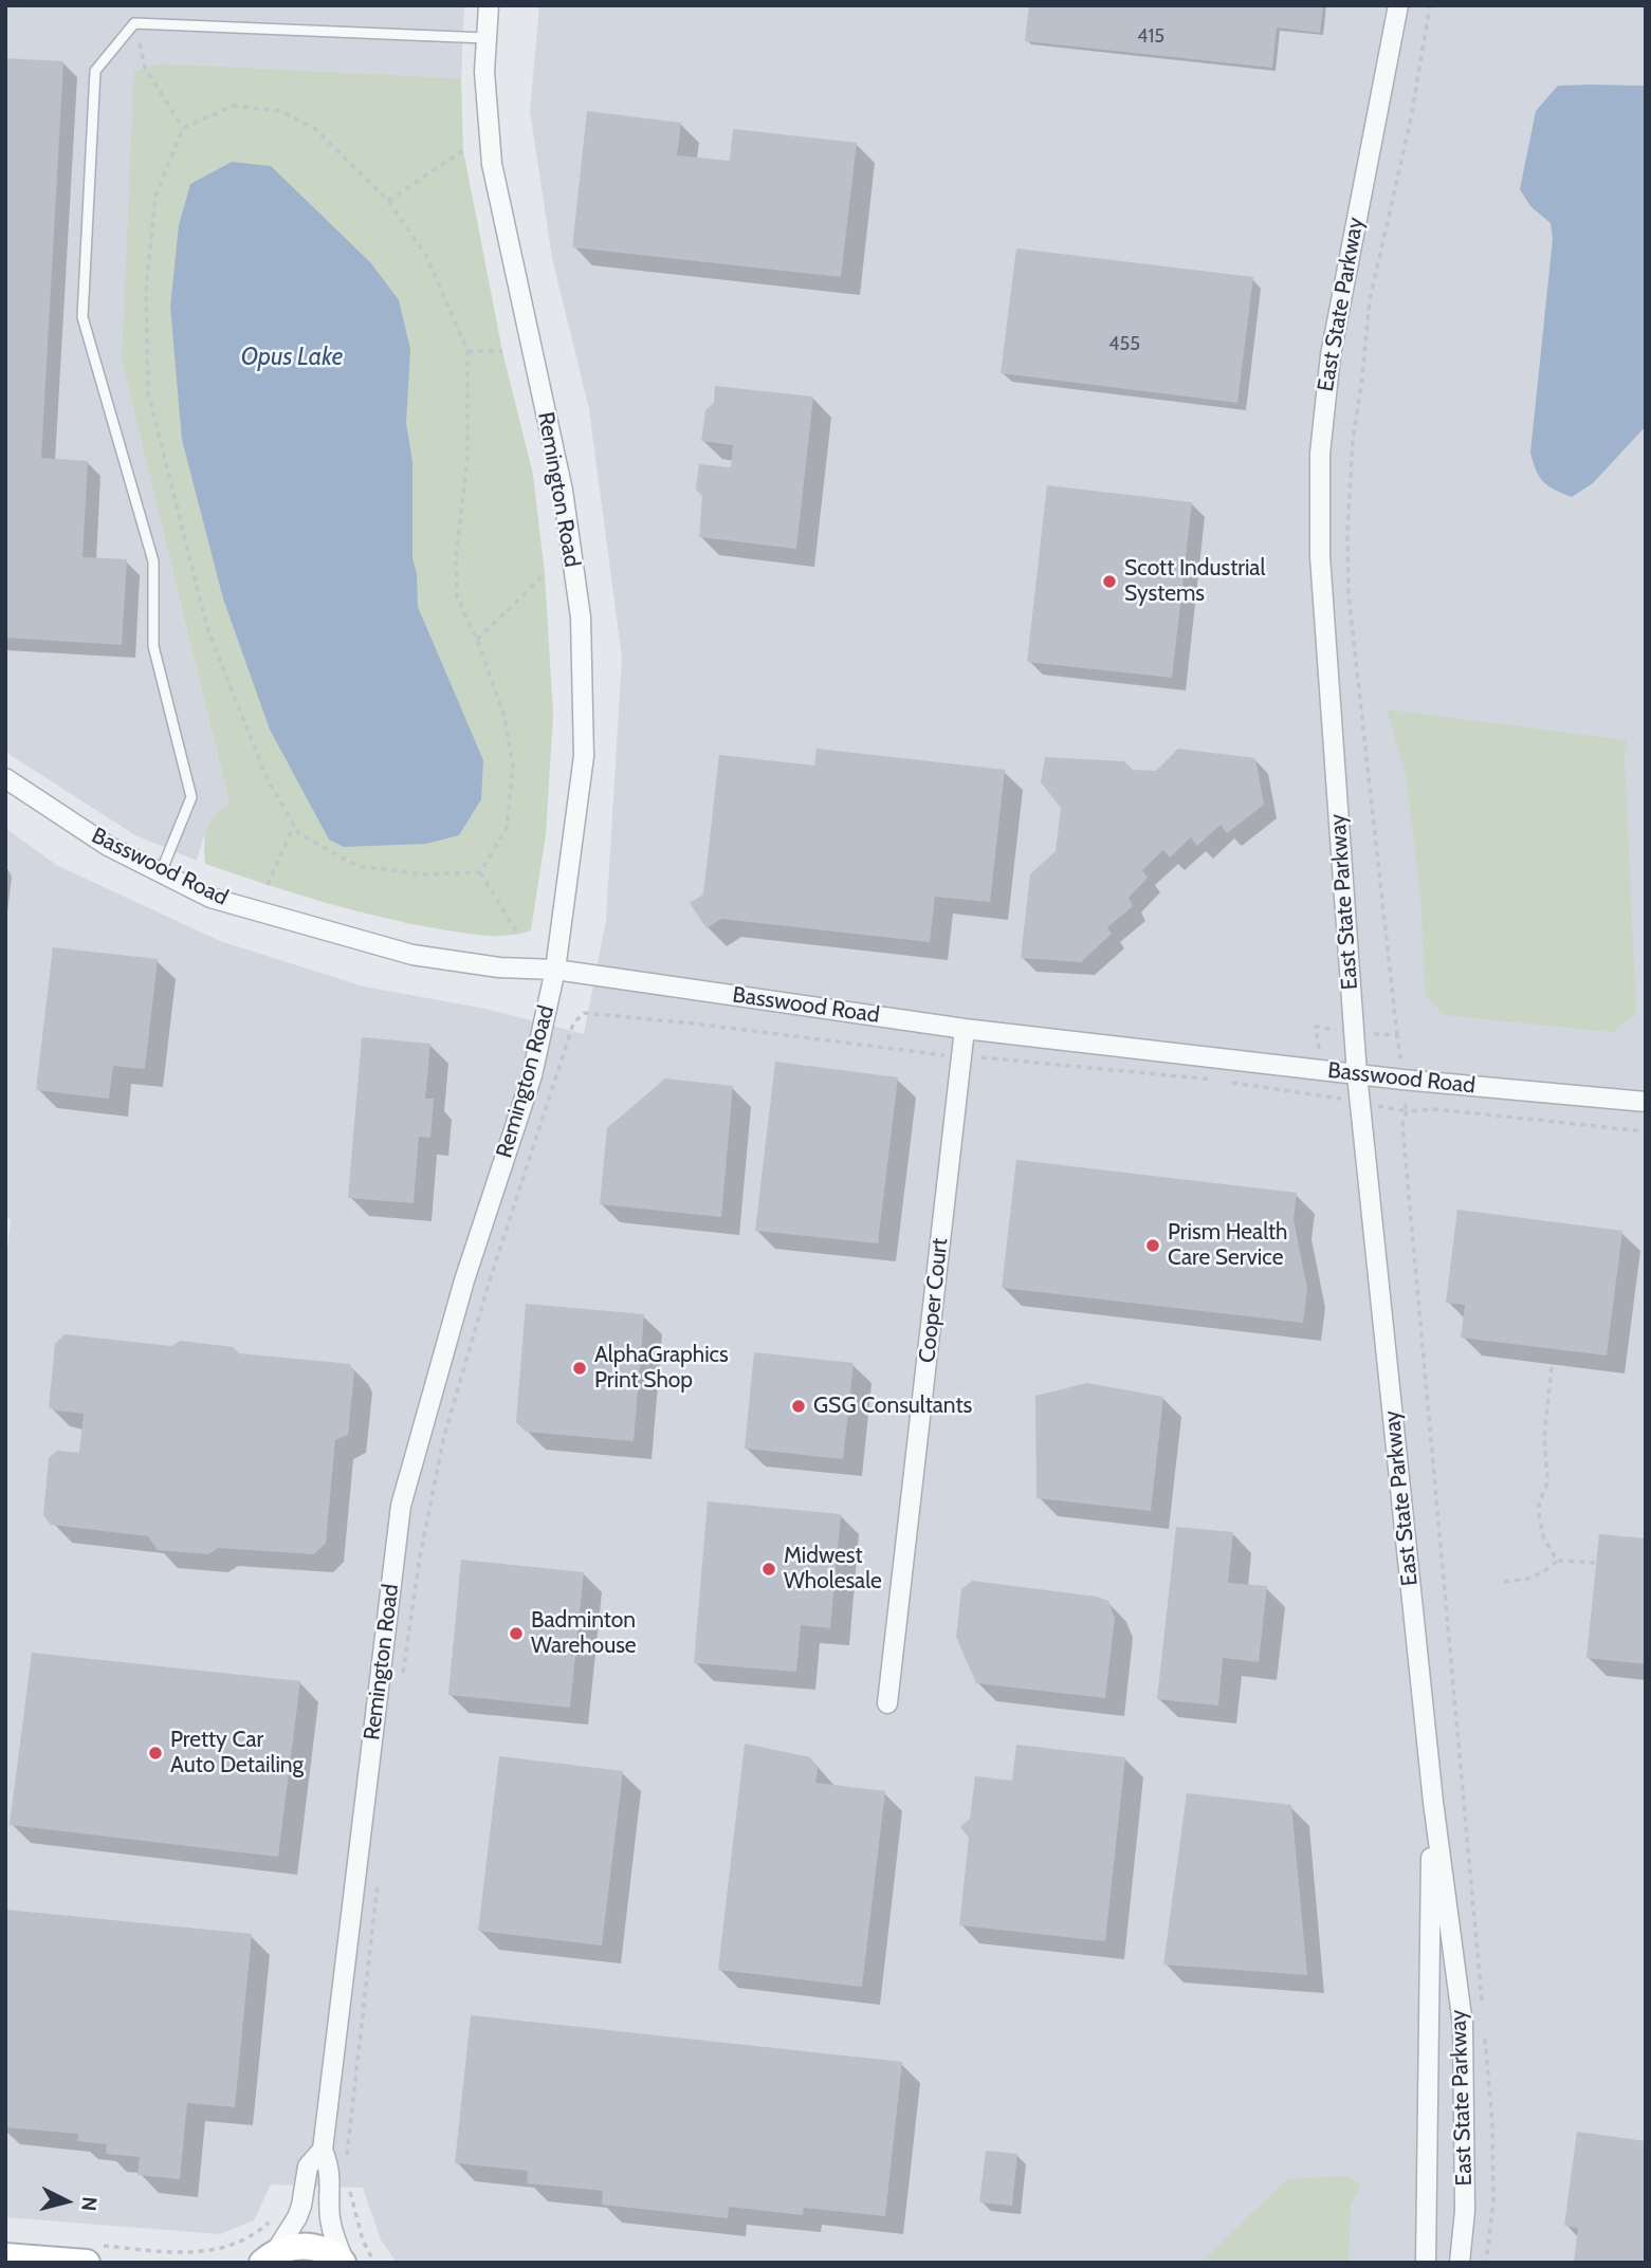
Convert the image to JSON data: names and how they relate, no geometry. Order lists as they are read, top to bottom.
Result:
{
  "streets": {
    "street": [
      "East State Parkway",
      "Remington Road",
      "Basswood Road",
      "Cooper Court"
    ]
  },
  "crossings": [
    ["East State Parkway", "Basswood Road"],
    ["Remington Road", "Basswood Road"],
    ["Basswood Road", "Cooper Court"]
  ],
  "water": ["Opus Lake"],
  "places": [
    "Scott Industrial Systems",
    "Prism Health Care Service",
    "AlphaGraphics Print Shop",
    "GSG Consultants",
    "Midwest Wholesale",
    "Badminton Warehouse",
    "Pretty Car Auto Detailing"
  ],
  "house_numbers": ["415", "455"],
  "north": "right"
}
